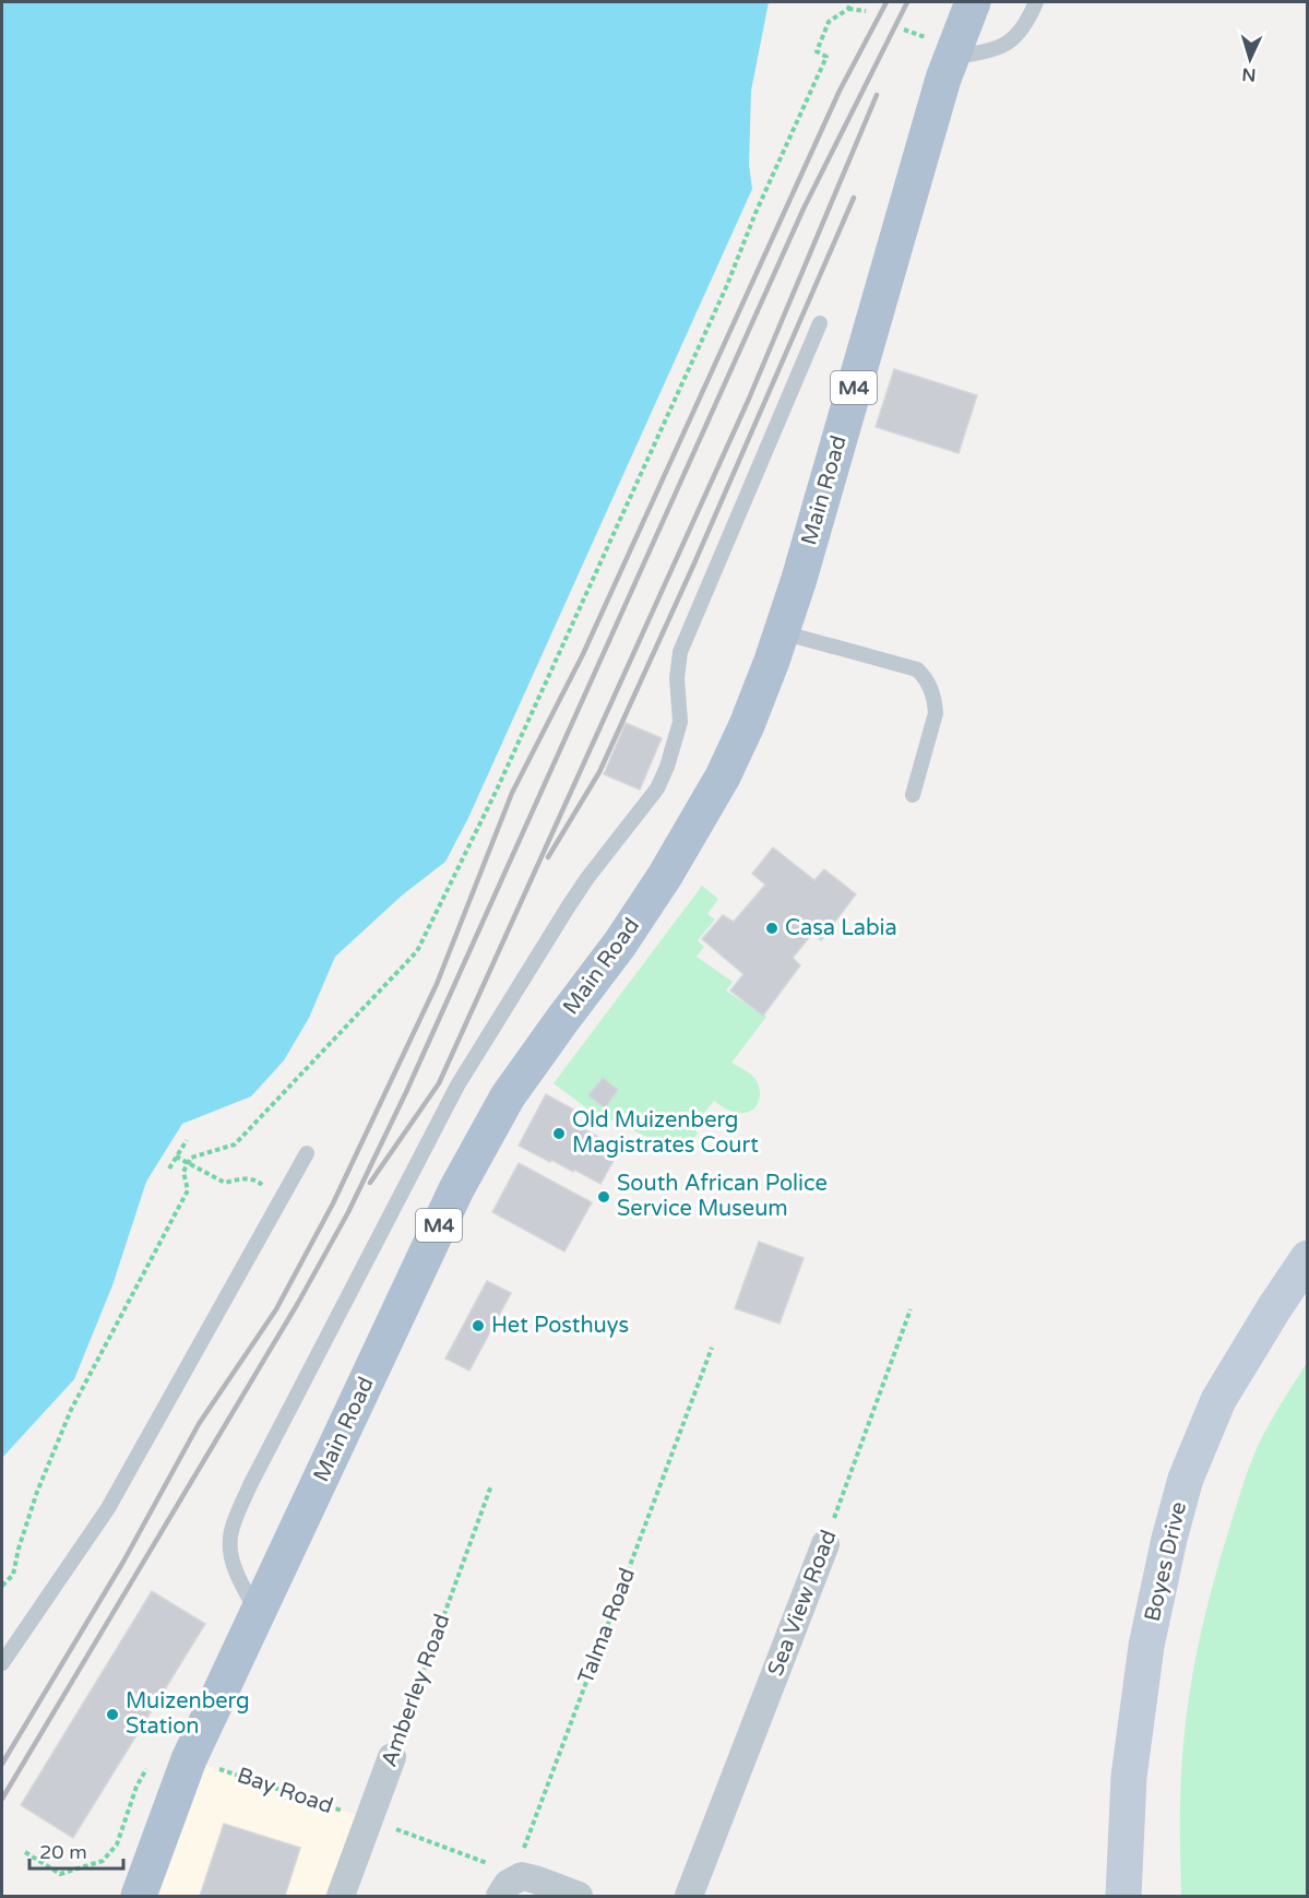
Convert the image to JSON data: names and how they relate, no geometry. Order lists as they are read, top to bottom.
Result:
{
  "streets": {
    "main road": ["M4", "Main Road", "Boyes Drive"],
    "street": ["Sea View Road", "Amberley Road"],
    "path": ["Talma Road", "Bay Road"]
  },
  "places": [
    "Casa Labia",
    "Old Muizenberg Magistrates Court",
    "South African Police Service Museum",
    "Het Posthuys",
    "Muizenberg Station"
  ],
  "scale_bar": "20 m",
  "north": "bottom"
}
